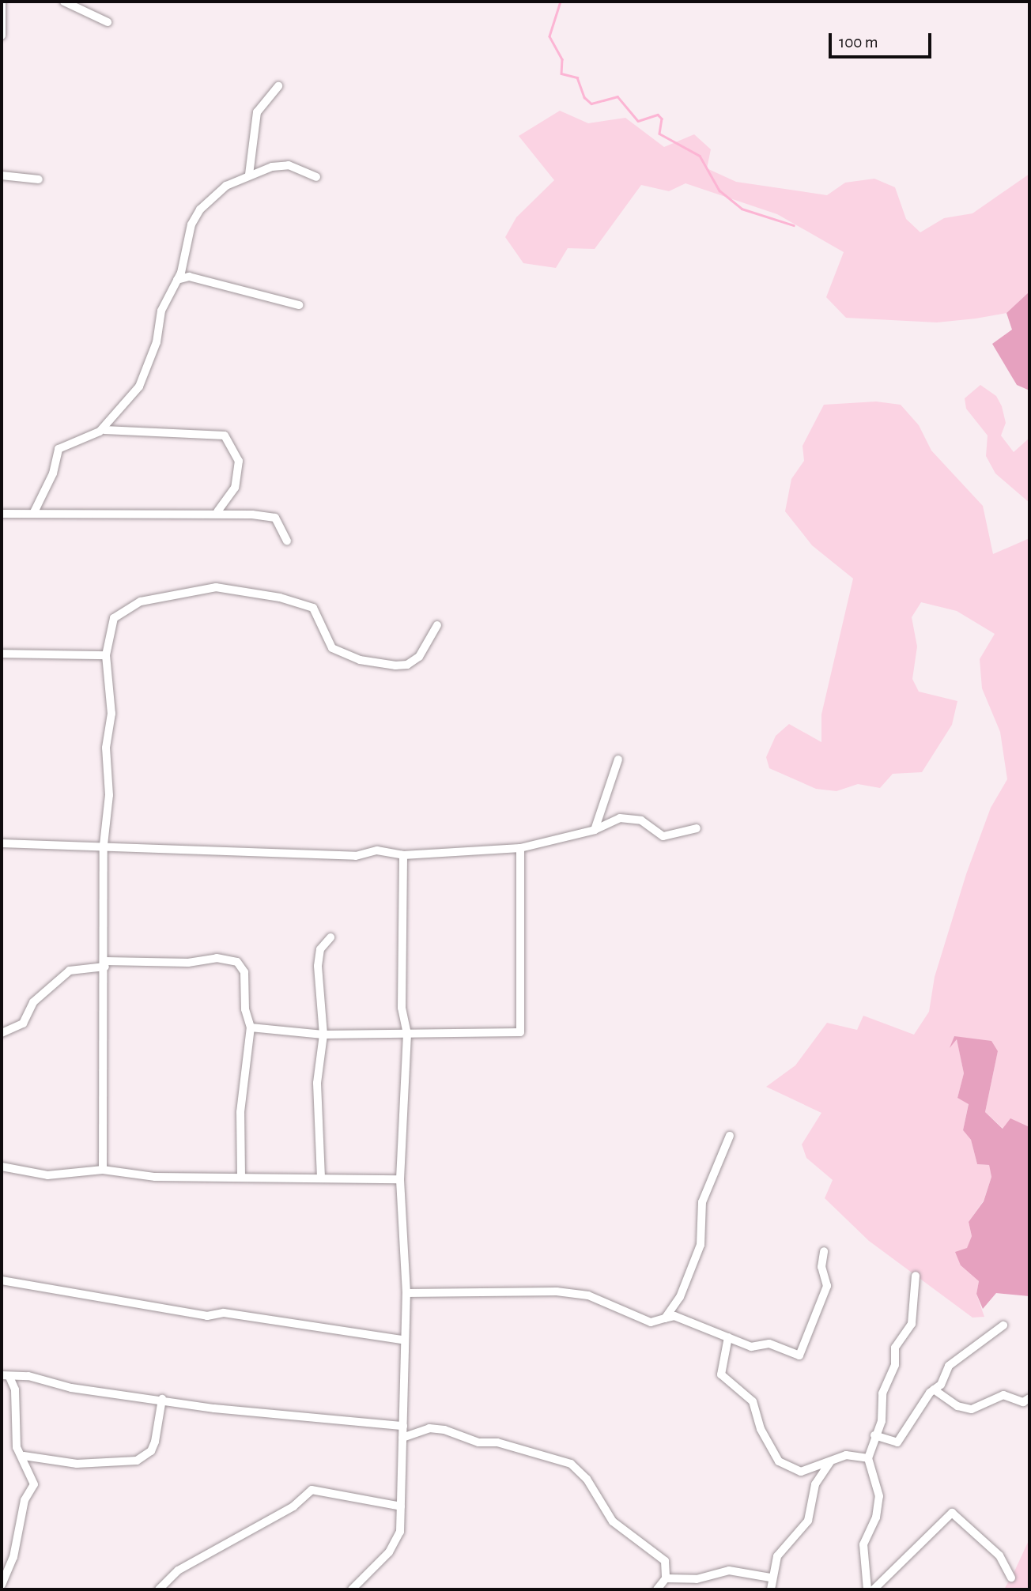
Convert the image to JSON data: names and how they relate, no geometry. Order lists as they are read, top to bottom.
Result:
{
  "scale_bar": "100 m"
}
